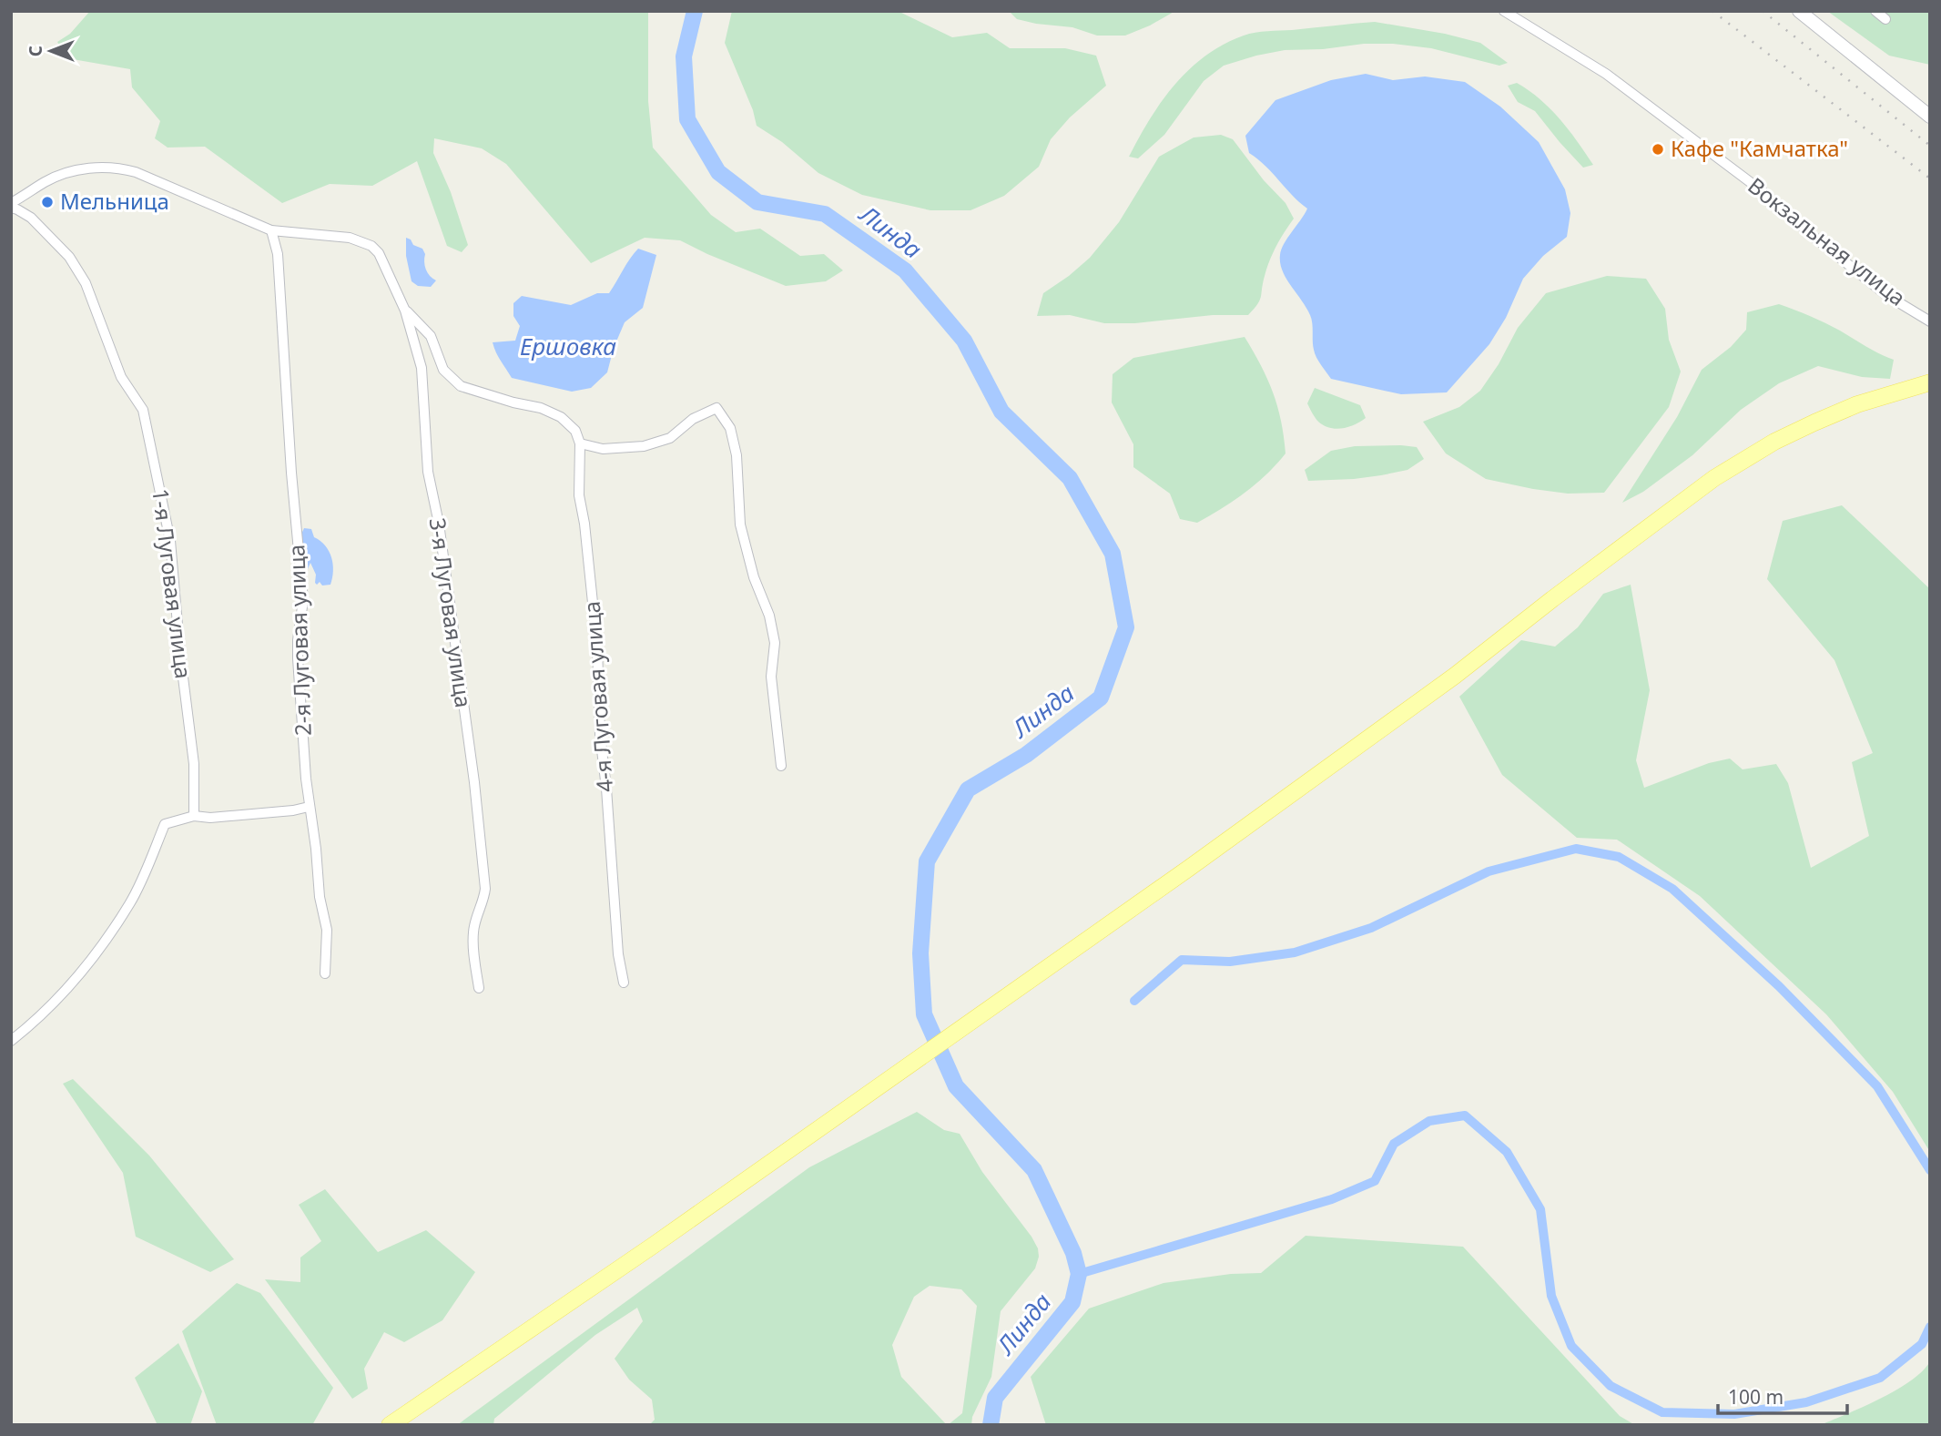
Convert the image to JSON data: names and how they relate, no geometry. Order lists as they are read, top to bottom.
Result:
{
  "streets": {
    "street": [
      "Вокзальная улица",
      "1-я Луговая улица",
      "3-я Луговая улица",
      "2-я Луговая улица",
      "4-я Луговая улица"
    ]
  },
  "crossings": [
    ["3-я Луговая улица", "2-я Луговая улица"]
  ],
  "water": ["Линда", "Ершовка"],
  "places": ["Кафе \"Камчатка\"", "Мельница"],
  "scale_bar": "100 m",
  "north": "left"
}
